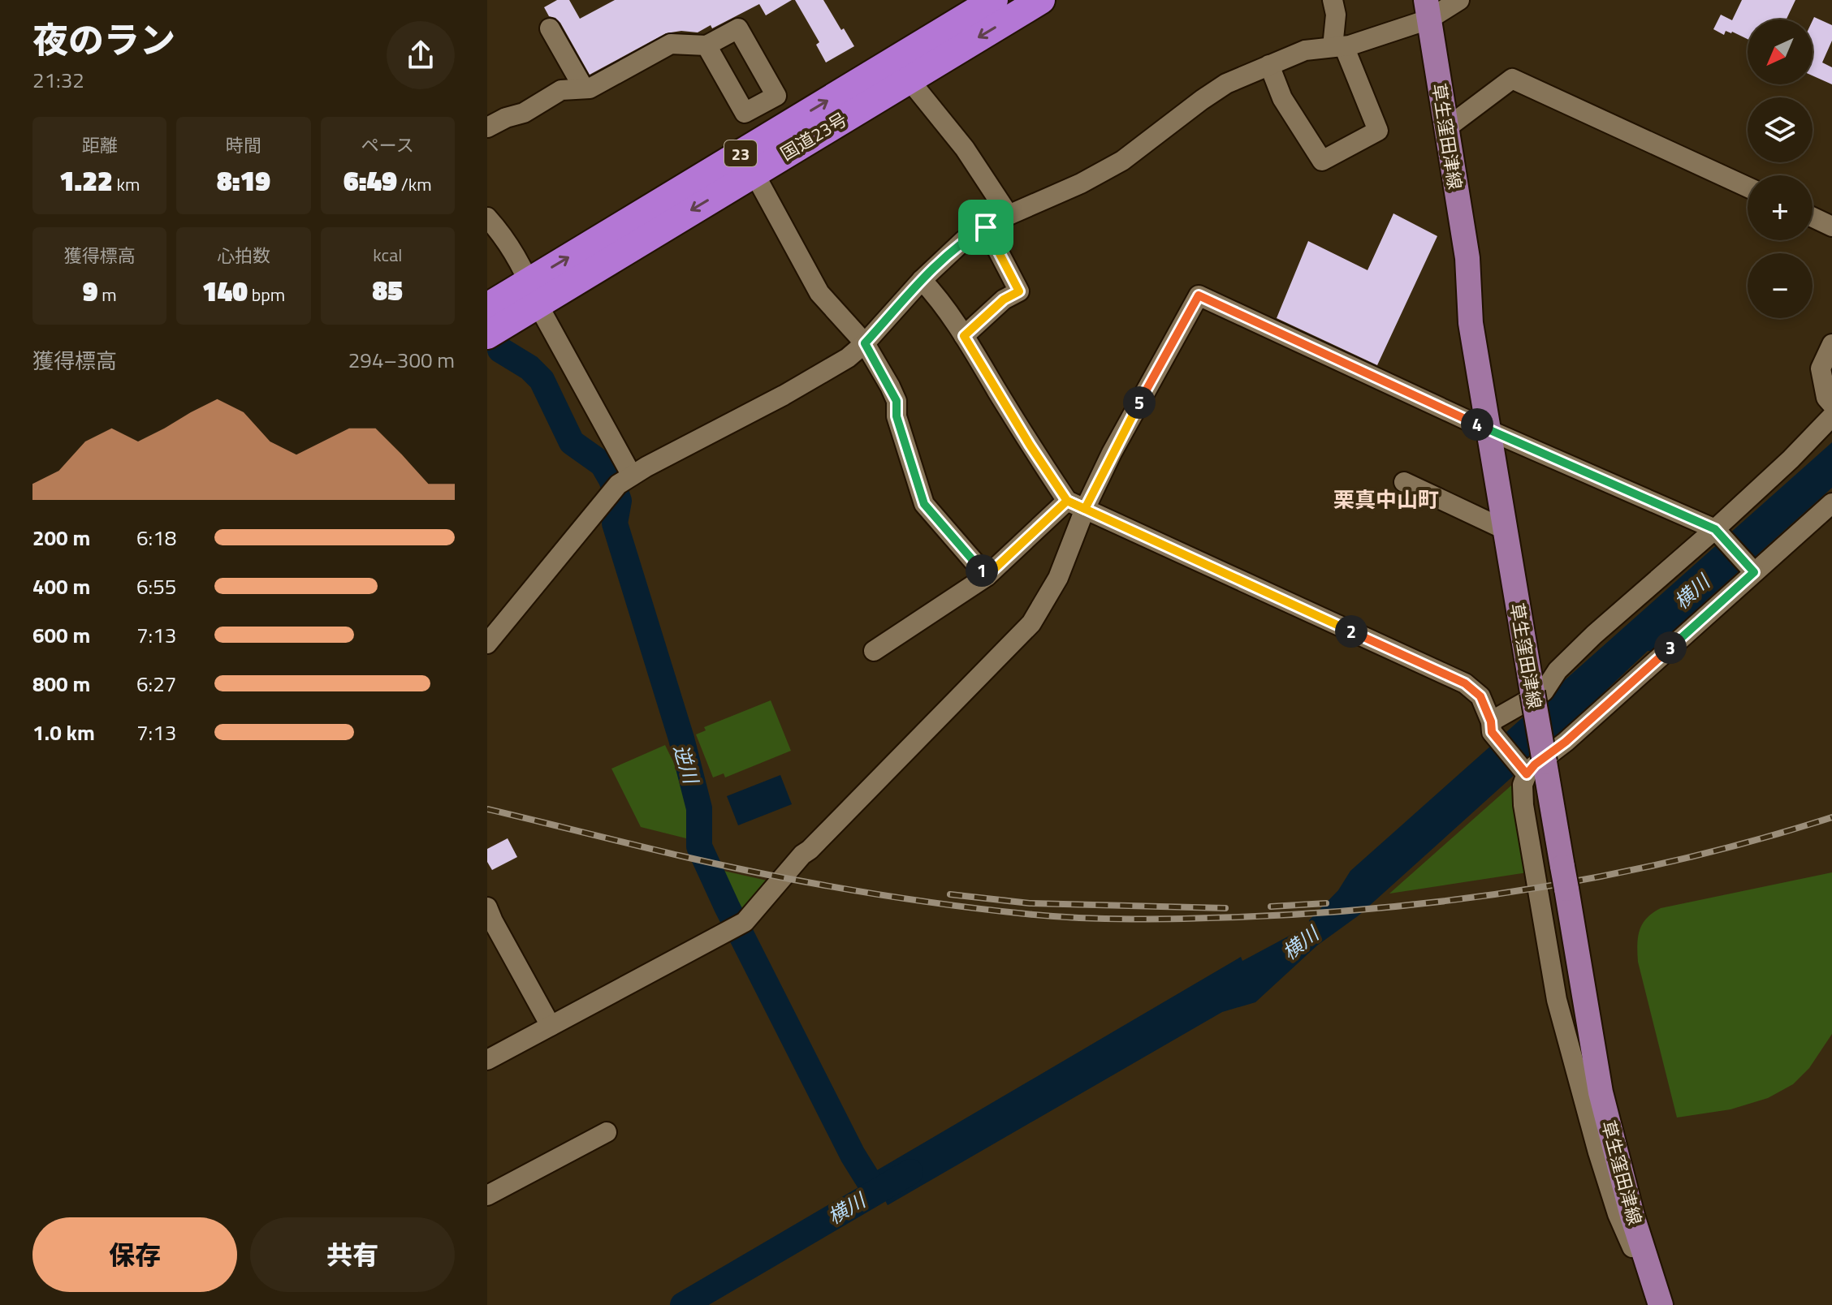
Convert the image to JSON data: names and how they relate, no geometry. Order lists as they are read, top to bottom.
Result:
{
  "streets": {
    "highway": ["国道23号", "23"],
    "main road": ["草生窪田津線"]
  },
  "districts": ["栗真中山町"],
  "water": ["横川", "逆川"],
  "north": "bottom left",
  "page": {
    "heading": ["夜のラン", "21:32"],
    "map_buttons": ["+", "−"],
    "stats": [
      ["距離", "1.22 km"],
      ["時間", "8:19"],
      ["ペース", "6:49 /km"],
      ["獲得標高", "9 m"],
      ["心拍数", "140 bpm"],
      ["kcal", "85"]
    ],
    "chart": ["獲得標高", "294–300 m"],
    "pins": [
      "5",
      "4",
      "1",
      "2",
      "3"
    ],
    "list": [
      {
        "name": "200 m",
        "note": "6:18"
      },
      {
        "name": "400 m",
        "note": "6:55"
      },
      {
        "name": "600 m",
        "note": "7:13"
      },
      {
        "name": "800 m",
        "note": "6:27"
      },
      {
        "name": "1.0 km",
        "note": "7:13"
      }
    ],
    "buttons": ["保存", "共有"]
  }
}
